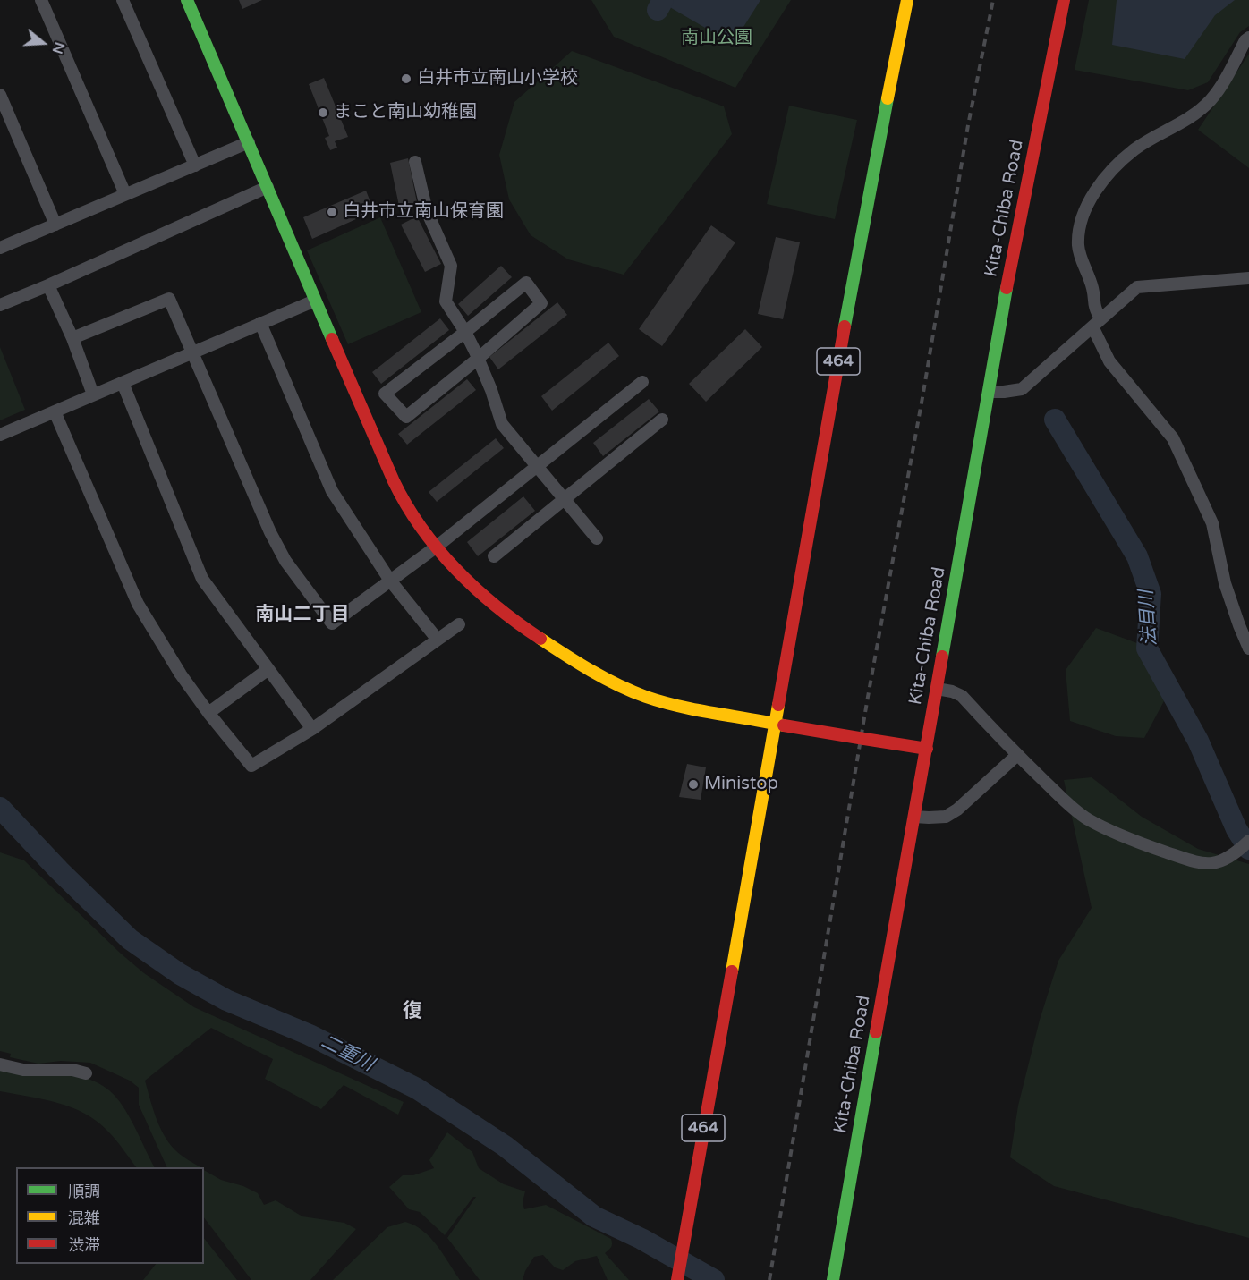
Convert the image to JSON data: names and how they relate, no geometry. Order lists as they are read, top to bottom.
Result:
{
  "streets": {
    "main road": ["Kita-Chiba Road", "464"]
  },
  "districts": ["南山二丁目", "復"],
  "water": ["法目川", "二重川"],
  "parks": ["南山公園"],
  "places": [
    "白井市立南山小学校",
    "まこと南山幼稚園",
    "白井市立南山保育園",
    "Ministop"
  ],
  "legend": ["順調", "混雑", "渋滞"],
  "north": "right"
}
